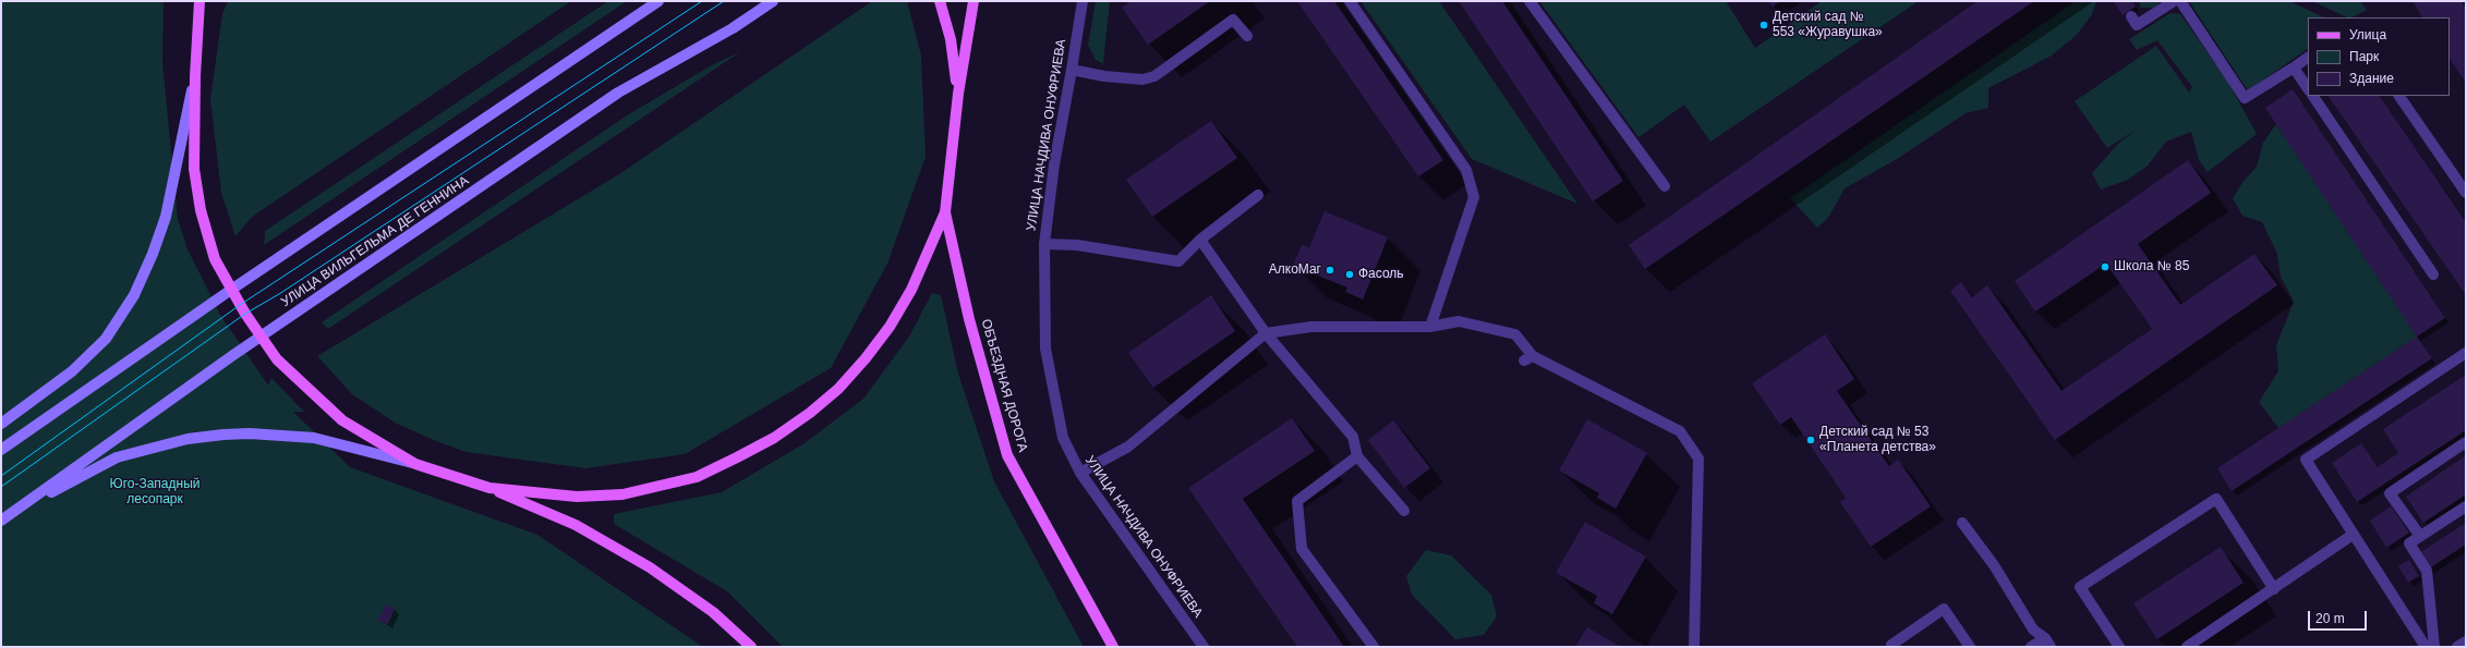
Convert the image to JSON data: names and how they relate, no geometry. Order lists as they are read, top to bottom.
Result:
{
  "streets": {
    "main road": ["УЛИЦА ВИЛЬГЕЛЬМА ДЕ ГЕННИНА", "ОБЪЕЗДНАЯ ДОРОГА"],
    "street": ["УЛИЦА НАЧДИВА ОНУФРИЕВА"]
  },
  "parks": ["Юго-Западный лесопарк"],
  "places": [
    "Детский сад № 553 «Журавушка»",
    "Школа № 85",
    "АлкоМаг",
    "Фасоль",
    "Детский сад № 53 «Планета детства»"
  ],
  "legend": ["Улица", "Парк", "Здание"],
  "scale_bar": "20 m"
}
